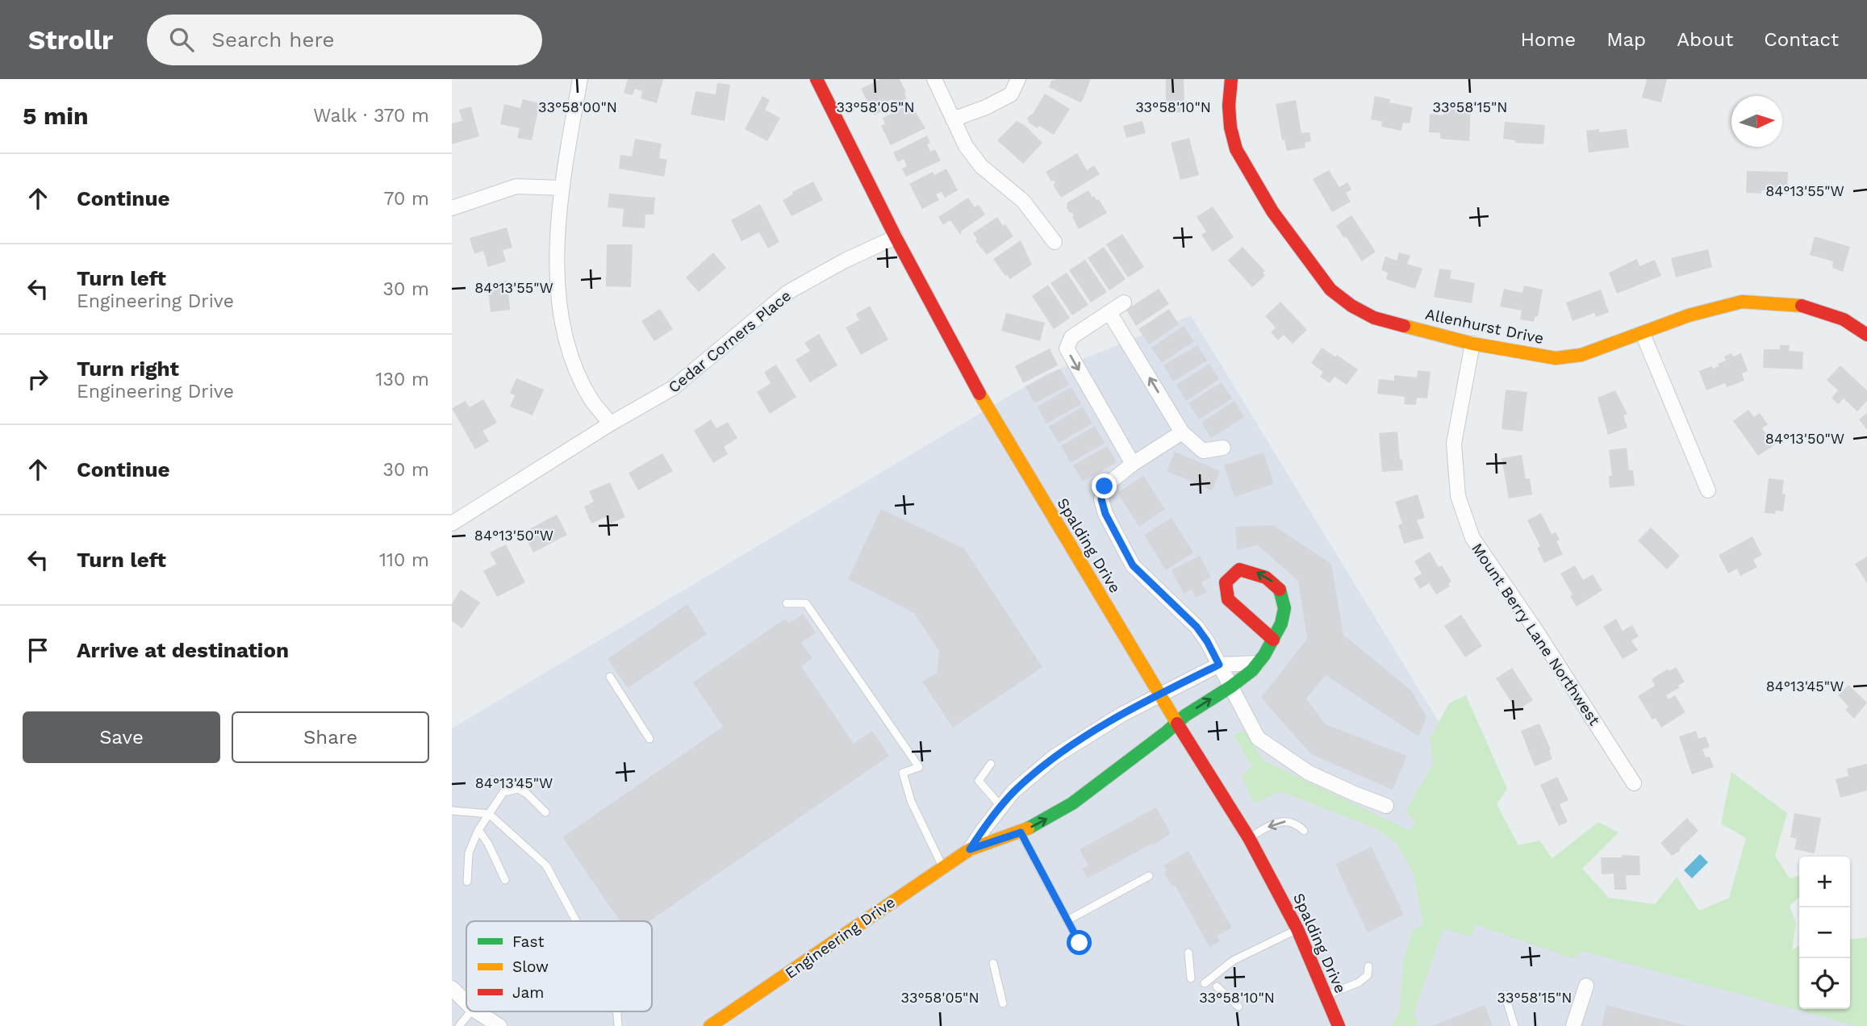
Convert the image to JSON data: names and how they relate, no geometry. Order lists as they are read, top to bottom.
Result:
{
  "streets": {
    "street": [
      "Allenhurst Drive",
      "Cedar Corners Place",
      "Spalding Drive",
      "Mount Berry Lane Northwest",
      "Engineering Drive"
    ]
  },
  "crossings": [
    ["Allenhurst Drive", "Mount Berry Lane Northwest"],
    ["Cedar Corners Place", "Spalding Drive"],
    ["Spalding Drive", "Engineering Drive"]
  ],
  "legend": ["Fast", "Slow", "Jam"],
  "north": "right",
  "page": {
    "header": "Strollr",
    "search": "Search here",
    "nav": [
      "Home",
      "Map",
      "About",
      "Contact"
    ],
    "heading": ["5 min", "Walk · 370 m"],
    "list": [
      ["Continue", "70 m"],
      ["Turn left", "Engineering Drive", "30 m"],
      ["Turn right", "Engineering Drive", "130 m"],
      ["Continue", "30 m"],
      ["Turn left", "110 m"],
      "Arrive at destination"
    ],
    "buttons": ["Save", "Share"],
    "map_buttons": ["+", "−"]
  },
  "coordinates": [
    "33°58'00\"N",
    "33°58'05\"N",
    "33°58'10\"N",
    "33°58'15\"N",
    "84°13'55\"W",
    "84°13'50\"W",
    "84°13'45\"W"
  ]
}
